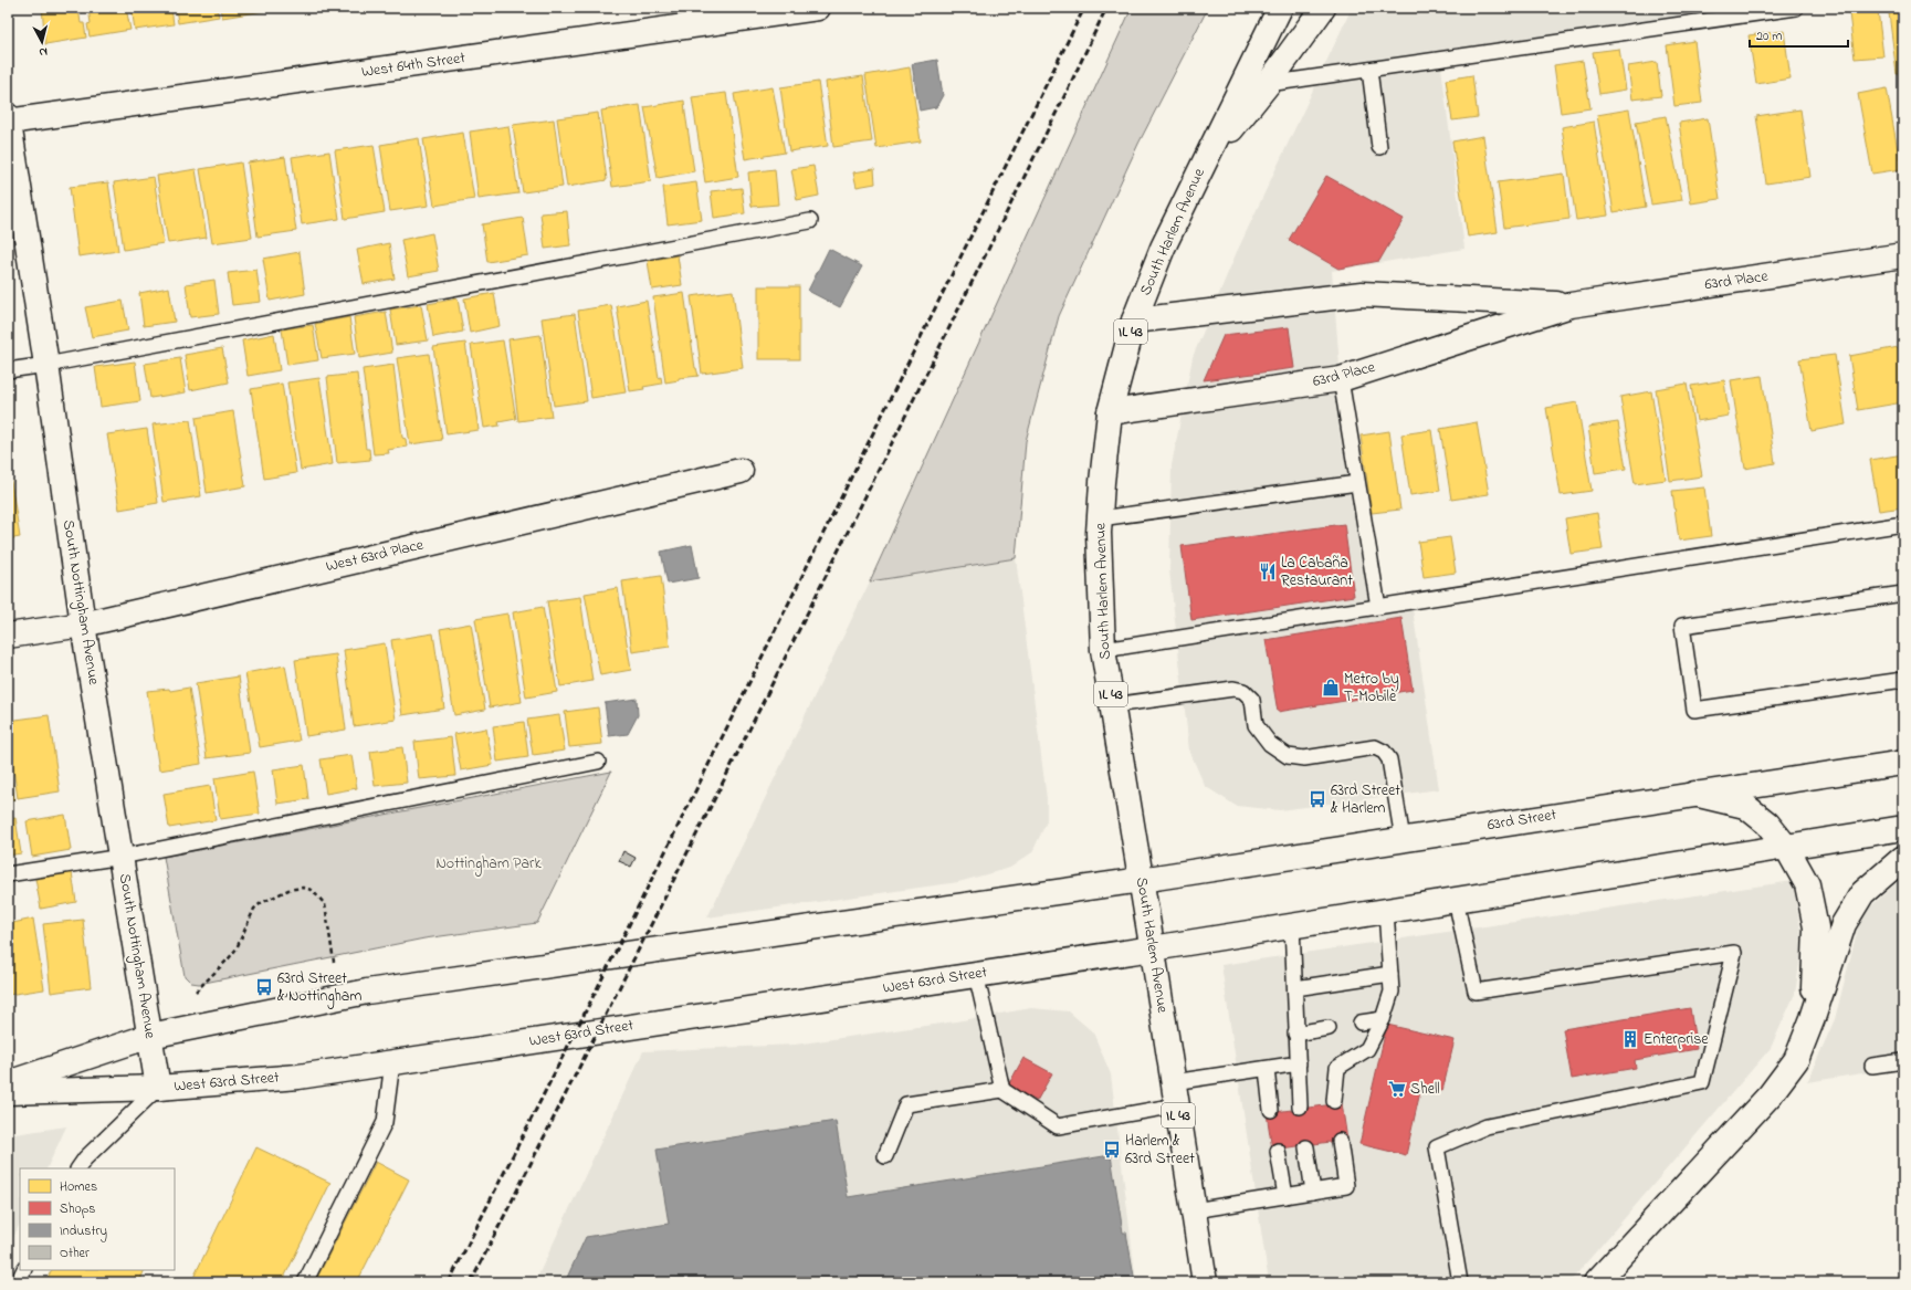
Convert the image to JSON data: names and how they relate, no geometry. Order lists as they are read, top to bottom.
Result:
{
  "streets": {
    "main road": [
      "West 64th Street",
      "South Harlem Avenue",
      "63rd Place",
      "IL 43",
      "West 63rd Place",
      "South Nottingham Avenue",
      "63rd Street",
      "West 63rd Street"
    ]
  },
  "crossings": [
    ["West 64th Street", "South Nottingham Avenue"],
    ["South Harlem Avenue", "63rd Place"],
    ["South Harlem Avenue", "63rd Street"],
    ["South Harlem Avenue", "West 63rd Street"],
    ["West 63rd Place", "South Nottingham Avenue"],
    ["South Nottingham Avenue", "West 63rd Street"]
  ],
  "parks": ["Nottingham Park"],
  "places": {
    "restaurant": ["La Cabaña Restaurant"],
    "shop": ["Metro by T-Mobile"],
    "bus stop": ["63rd Street & Harlem", "63rd Street & Nottingham", "Harlem & 63rd Street"],
    "building": ["Enterprise"],
    "supermarket": ["Shell"]
  },
  "legend": [
    "Homes",
    "Shops",
    "Industry",
    "Other"
  ],
  "scale_bar": "20 m",
  "north": "bottom"
}
